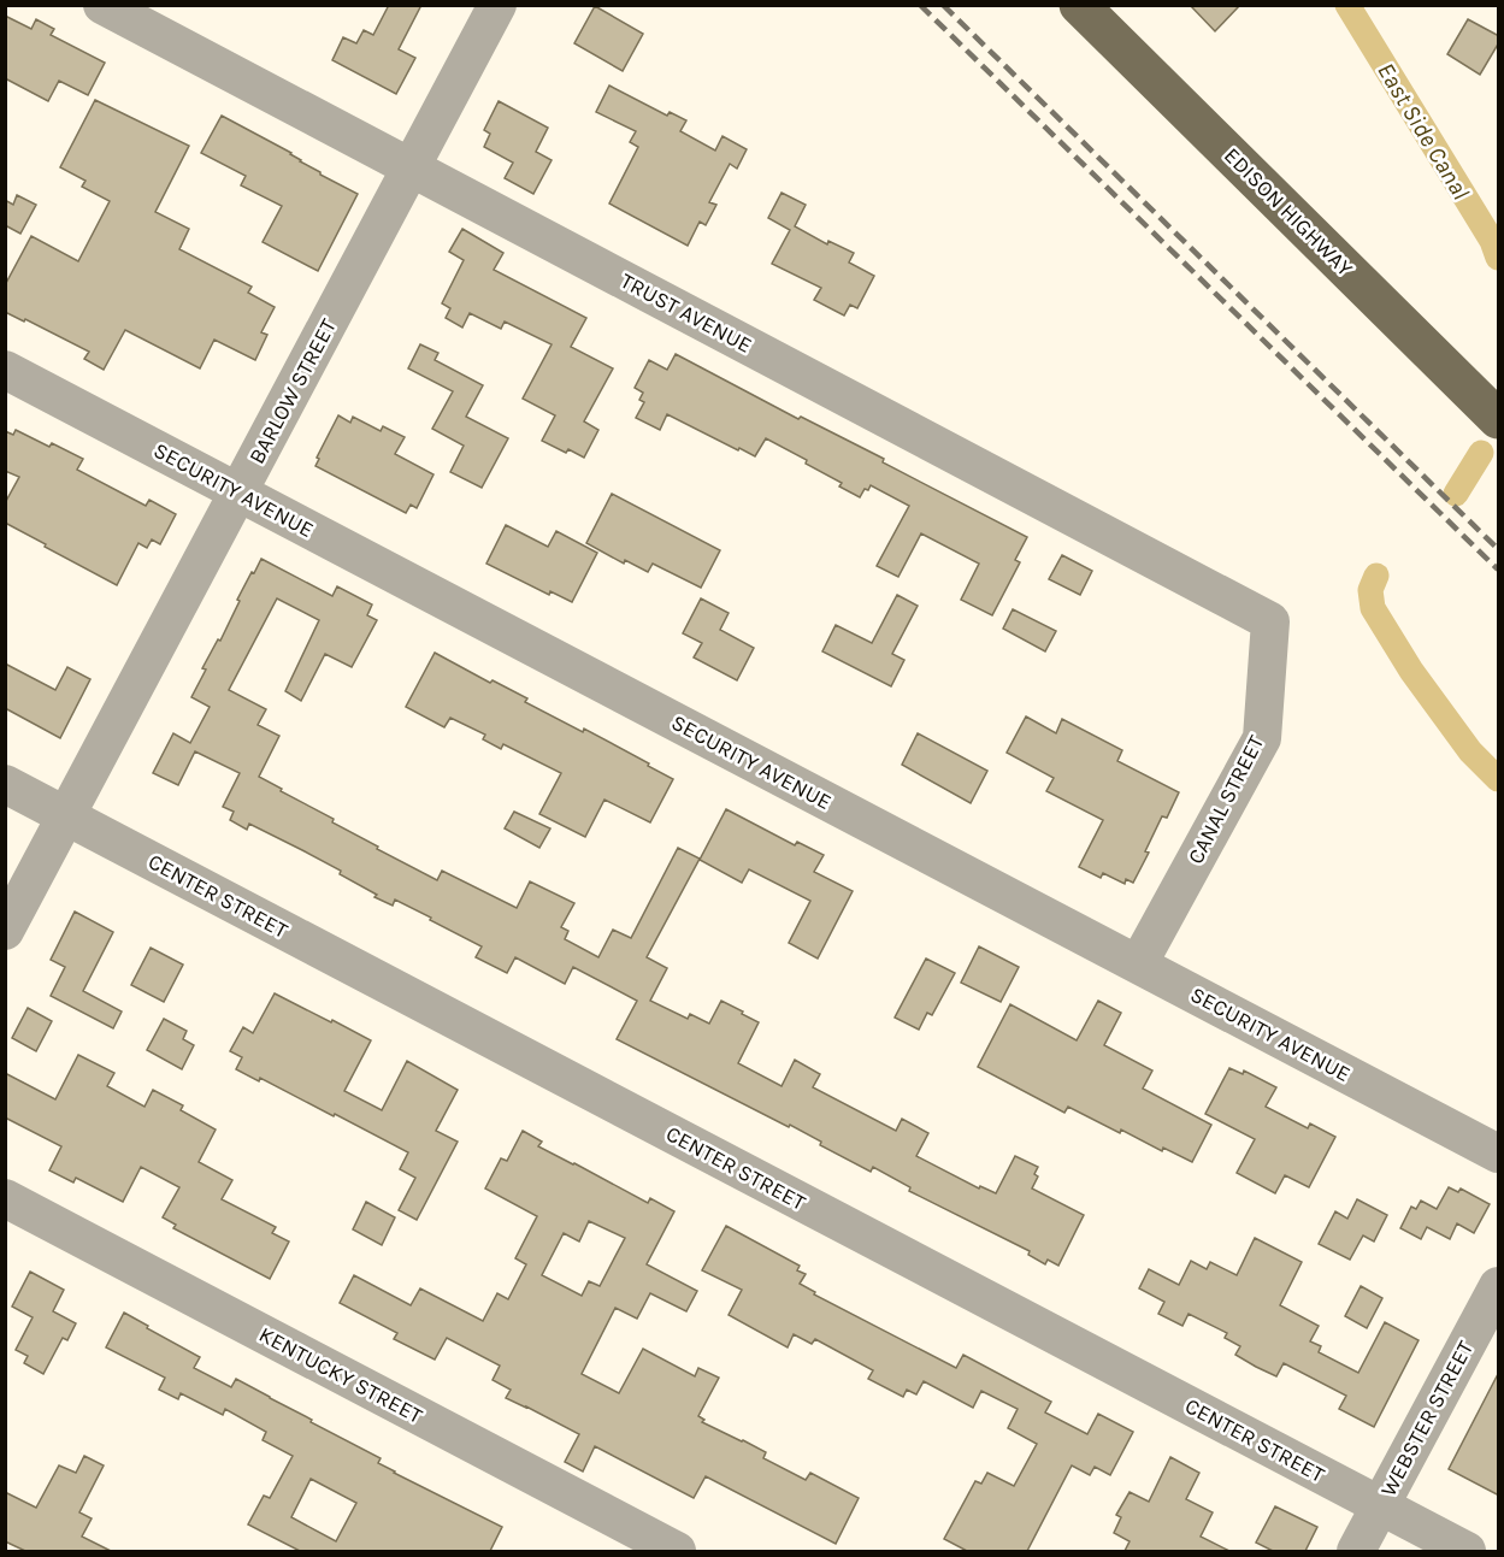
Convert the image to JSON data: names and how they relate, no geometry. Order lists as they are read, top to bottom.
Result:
{
  "streets": {
    "main road": ["EDISON HIGHWAY"],
    "street": [
      "TRUST AVENUE",
      "BARLOW STREET",
      "SECURITY AVENUE",
      "CANAL STREET",
      "CENTER STREET",
      "KENTUCKY STREET",
      "WEBSTER STREET"
    ]
  },
  "crossings": [
    ["TRUST AVENUE", "BARLOW STREET"],
    ["TRUST AVENUE", "CANAL STREET"],
    ["BARLOW STREET", "SECURITY AVENUE"],
    ["BARLOW STREET", "CENTER STREET"],
    ["SECURITY AVENUE", "CANAL STREET"],
    ["CENTER STREET", "WEBSTER STREET"]
  ],
  "water": ["East Side Canal"]
}
